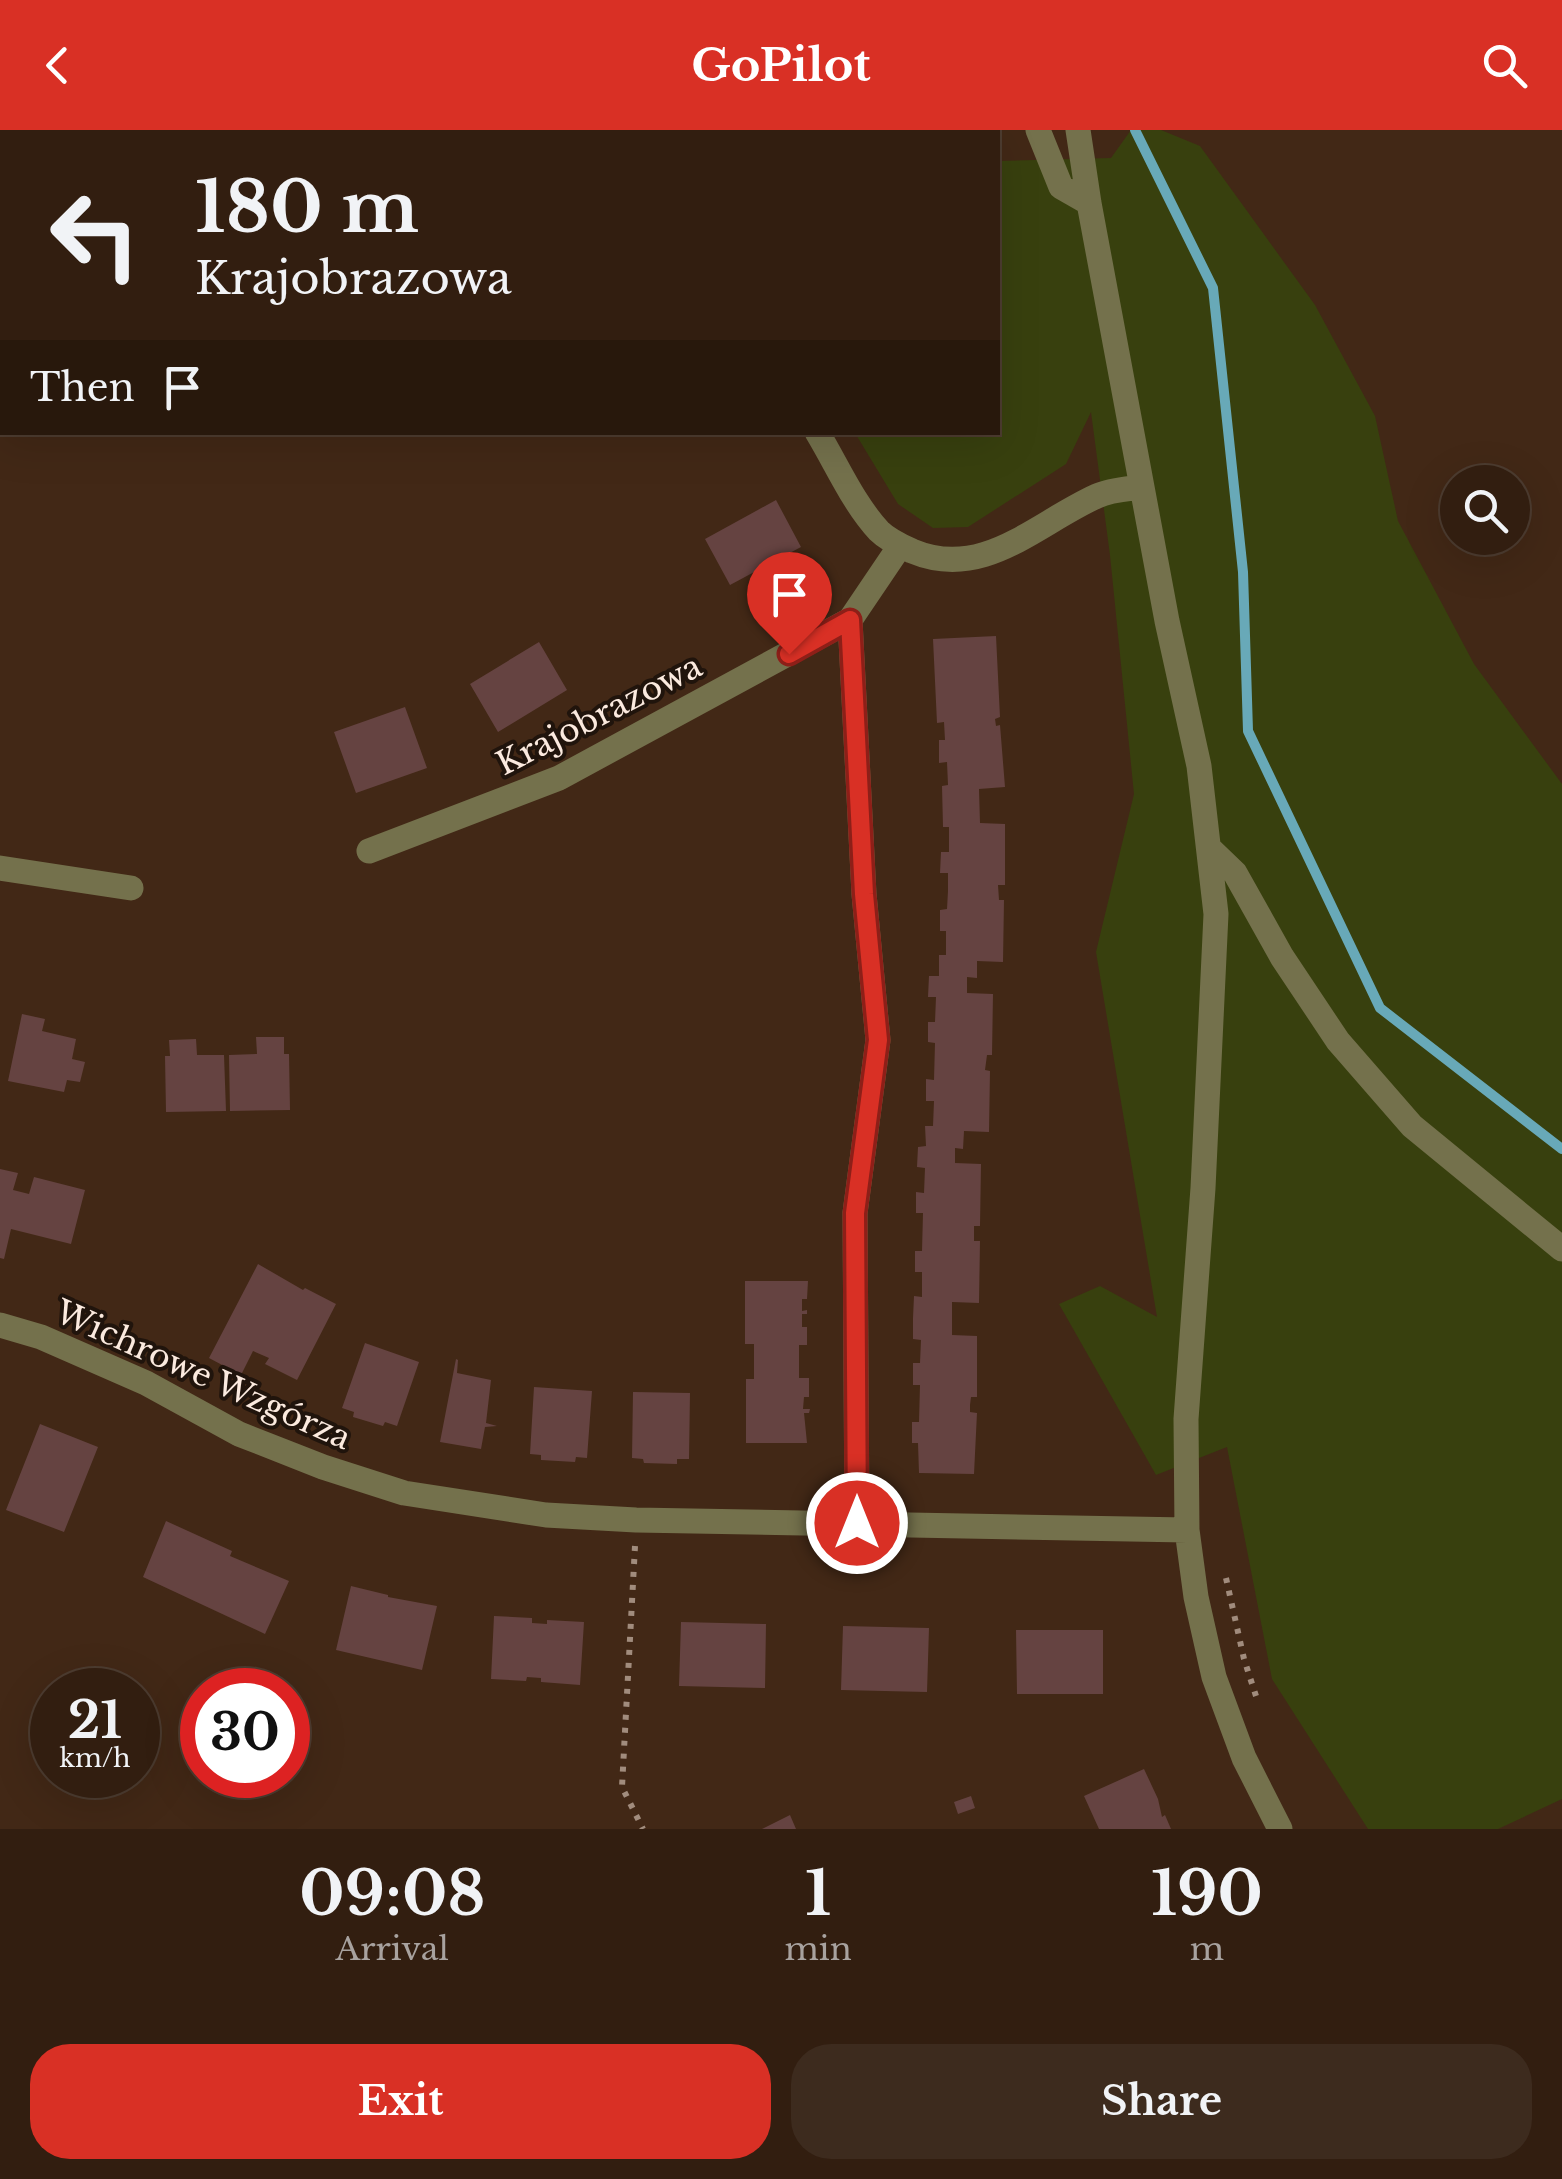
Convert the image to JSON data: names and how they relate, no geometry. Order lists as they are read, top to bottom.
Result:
{
  "streets": {
    "street": ["Krajobrazowa", "Wichrowe Wzgórza"]
  },
  "page": {
    "header": "GoPilot",
    "turn": ["180 m", "Krajobrazowa"],
    "then": "Then",
    "speed": "21 km/h",
    "limit": "30",
    "eta": [
      "09:08",
      "Arrival",
      "1",
      "min",
      "190",
      "m"
    ],
    "buttons": ["Exit", "Share"]
  }
}
